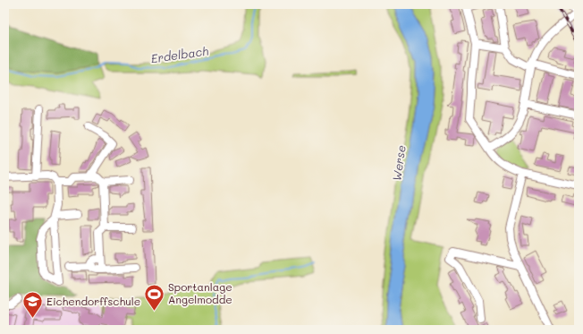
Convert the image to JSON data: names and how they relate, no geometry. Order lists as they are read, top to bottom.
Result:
{
  "water": ["Erdelbach", "Werse"],
  "places": {
    "sports": ["Sportanlage Angelmodde"],
    "school or university": ["Eichendorffschule"]
  }
}
